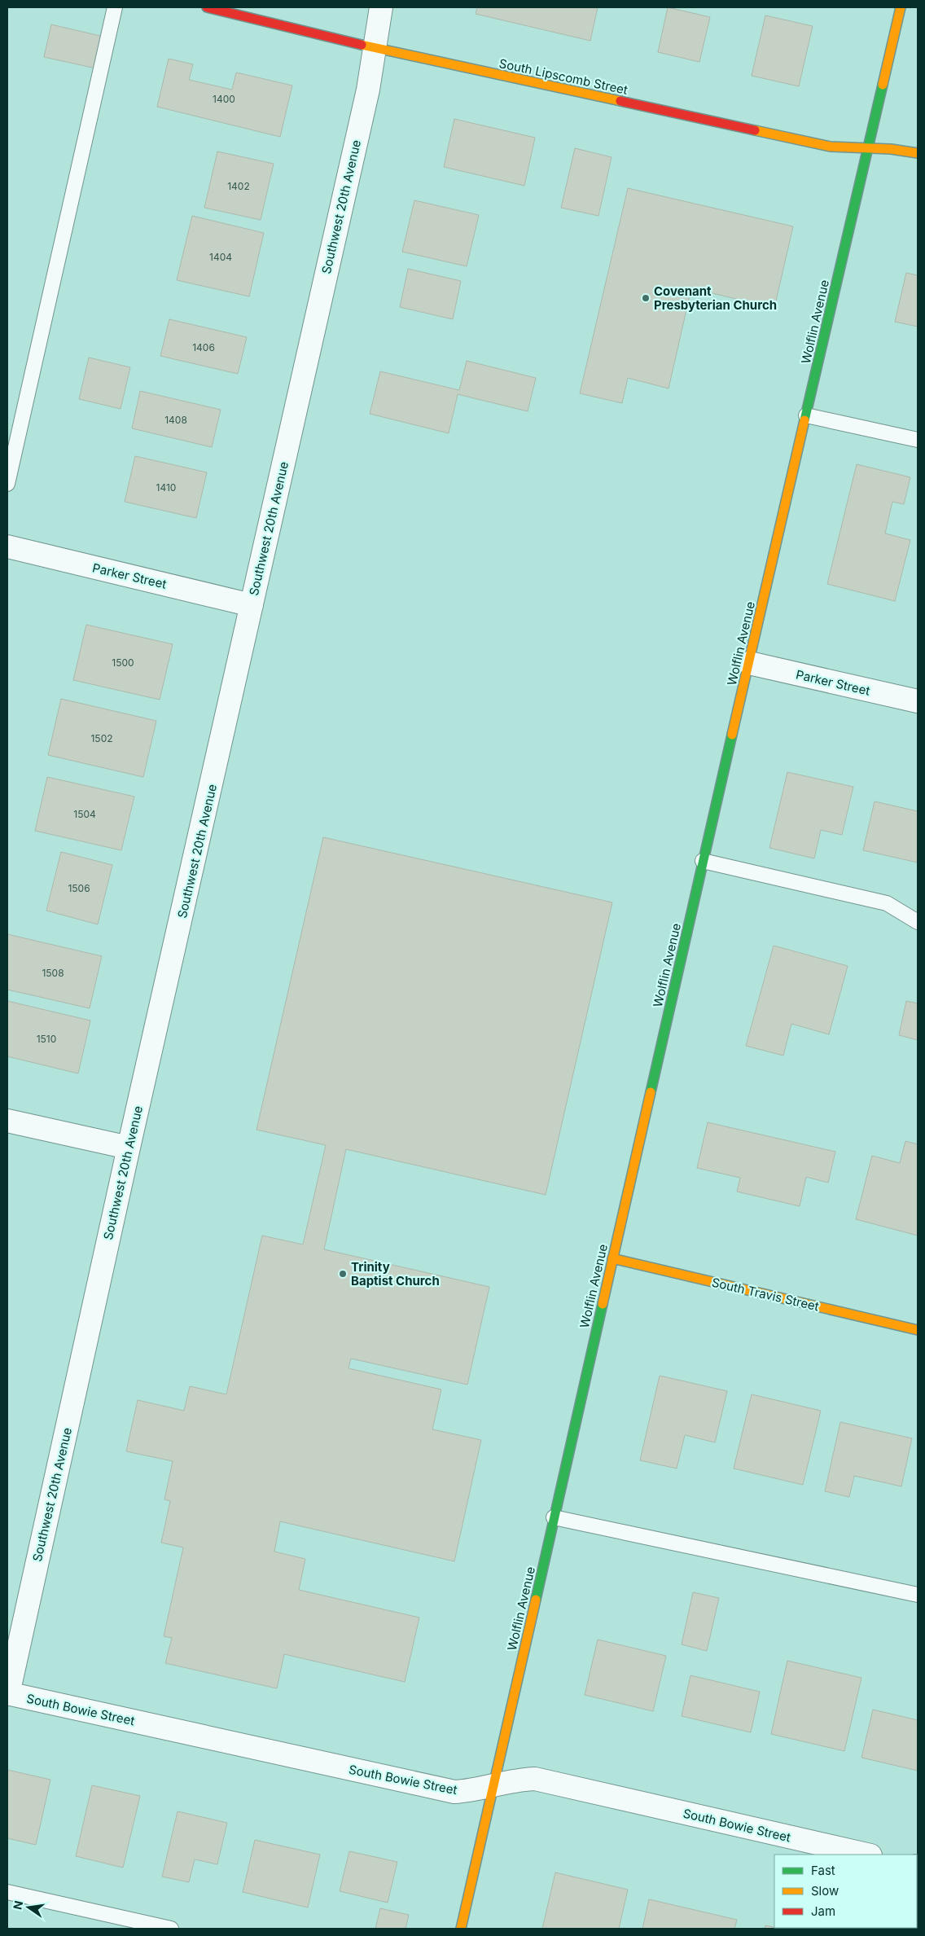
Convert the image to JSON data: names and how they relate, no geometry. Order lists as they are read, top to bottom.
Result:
{
  "streets": {
    "main road": ["South Lipscomb Street", "Wolflin Avenue", "South Travis Street"],
    "street": ["Southwest 20th Avenue", "Parker Street", "South Bowie Street"]
  },
  "crossings": [
    ["South Lipscomb Street", "Southwest 20th Avenue"],
    ["South Lipscomb Street", "Wolflin Avenue"],
    ["Southwest 20th Avenue", "Parker Street"],
    ["Southwest 20th Avenue", "South Bowie Street"],
    ["Wolflin Avenue", "Parker Street"],
    ["Wolflin Avenue", "South Travis Street"],
    ["Wolflin Avenue", "South Bowie Street"]
  ],
  "places": ["Covenant Presbyterian Church", "Trinity Baptist Church"],
  "house_numbers": [
    "1400",
    "1402",
    "1404",
    "1406",
    "1408",
    "1410",
    "1500",
    "1502",
    "1504",
    "1506",
    "1508",
    "1510"
  ],
  "legend": ["Fast", "Slow", "Jam"],
  "north": "left"
}
